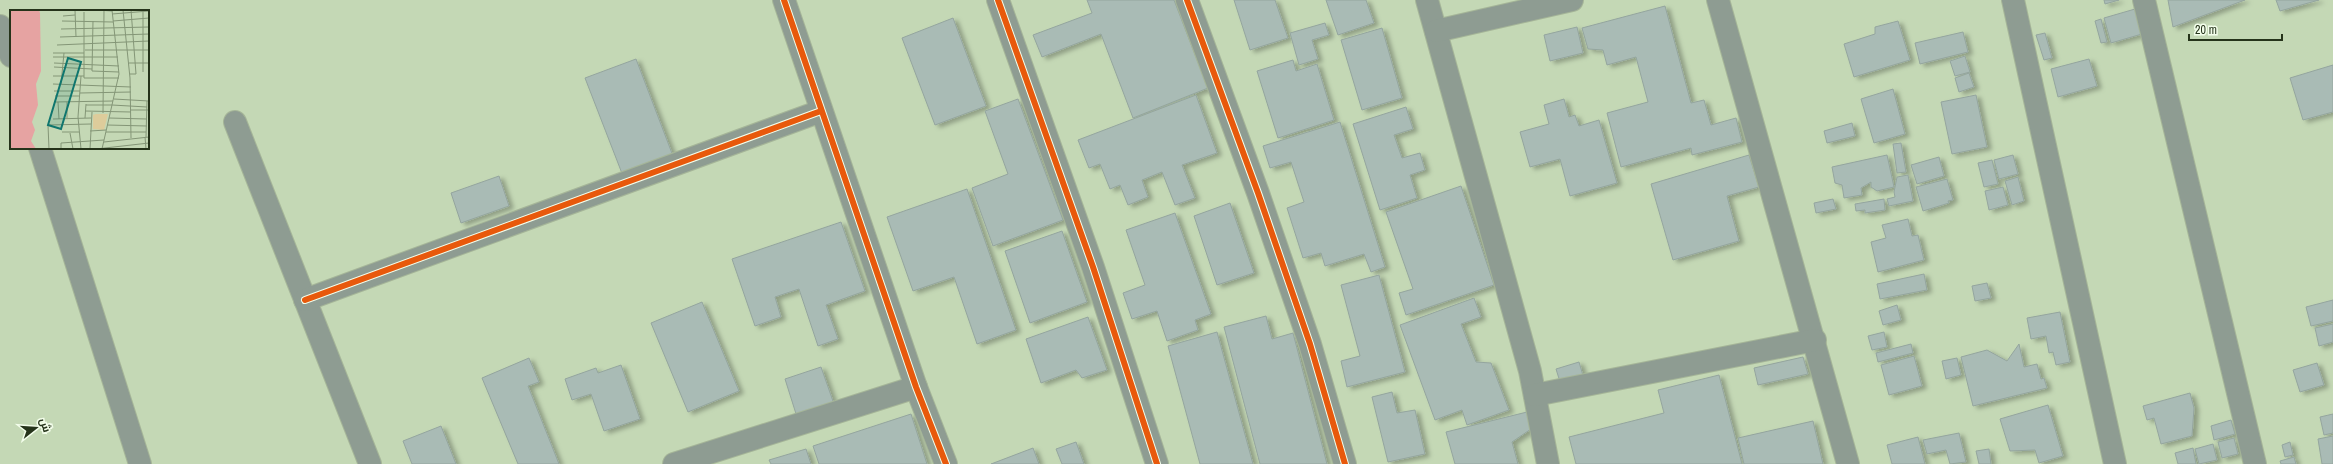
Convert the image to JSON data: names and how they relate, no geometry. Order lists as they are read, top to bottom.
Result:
{
  "scale_bar": "20 m",
  "north": "right"
}
